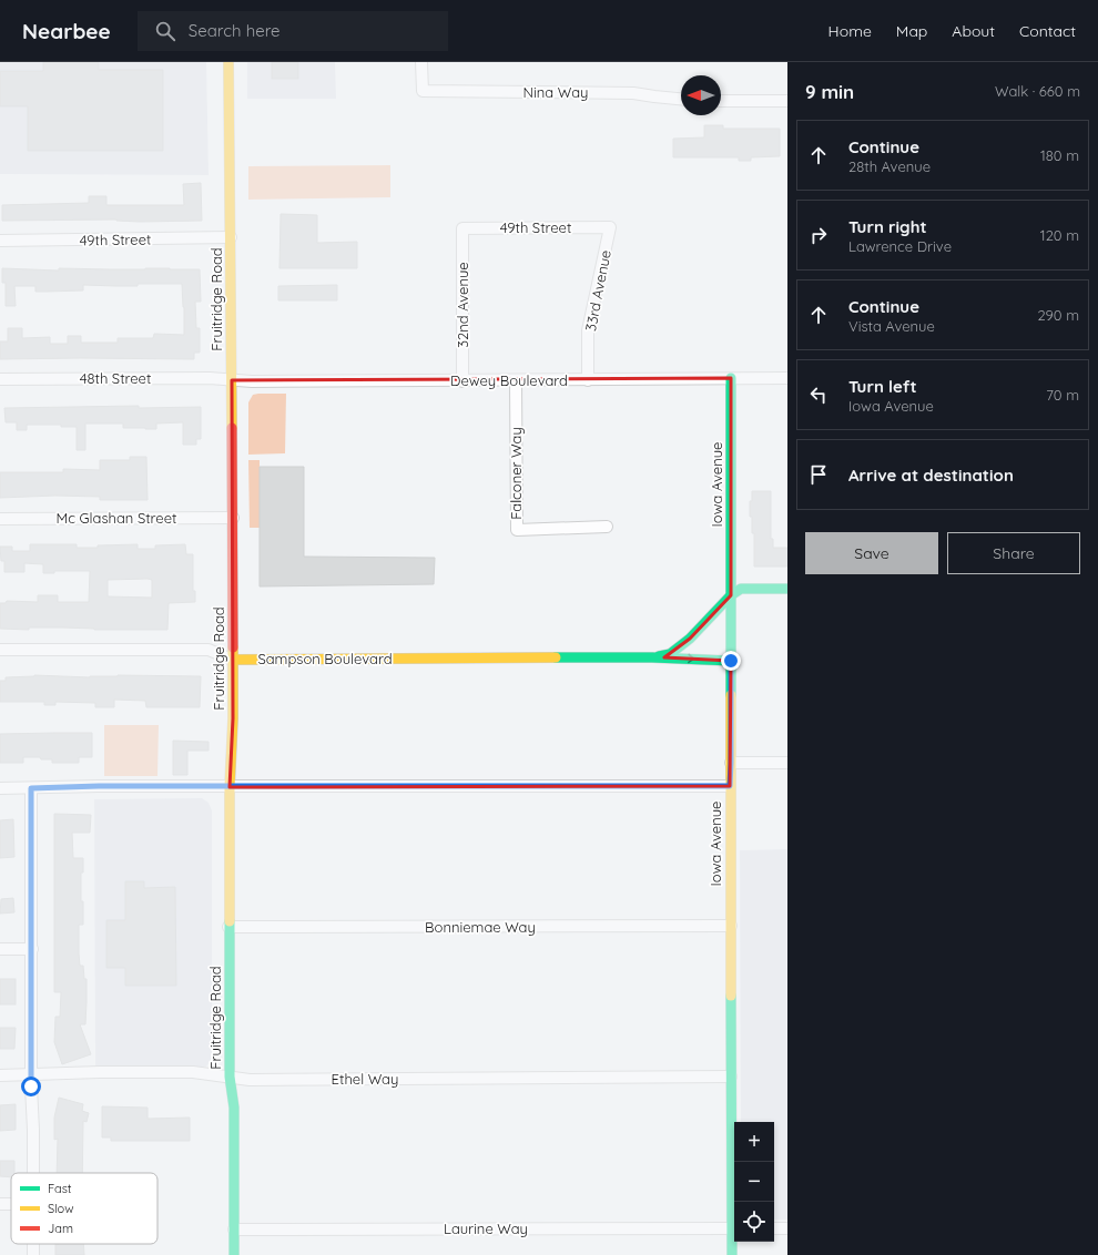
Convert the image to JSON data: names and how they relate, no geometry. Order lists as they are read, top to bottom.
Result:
{
  "streets": {
    "street": [
      "Nina Way",
      "49th Street",
      "33rd Avenue",
      "Fruitridge Road",
      "32nd Avenue",
      "48th Street",
      "Dewey Boulevard",
      "Falconer Way",
      "Iowa Avenue",
      "Mc Glashan Street",
      "Sampson Boulevard",
      "Bonniemae Way",
      "Ethel Way",
      "Laurine Way"
    ]
  },
  "crossings": [
    ["49th Street", "33rd Avenue"],
    ["49th Street", "Fruitridge Road"],
    ["49th Street", "32nd Avenue"],
    ["33rd Avenue", "Dewey Boulevard"],
    ["Fruitridge Road", "48th Street"],
    ["Fruitridge Road", "Dewey Boulevard"],
    ["Fruitridge Road", "Mc Glashan Street"],
    ["Fruitridge Road", "Sampson Boulevard"],
    ["Fruitridge Road", "Bonniemae Way"],
    ["Fruitridge Road", "Ethel Way"],
    ["Fruitridge Road", "Laurine Way"],
    ["32nd Avenue", "Dewey Boulevard"],
    ["48th Street", "Dewey Boulevard"],
    ["Dewey Boulevard", "Falconer Way"],
    ["Dewey Boulevard", "Iowa Avenue"],
    ["Iowa Avenue", "Sampson Boulevard"],
    ["Iowa Avenue", "Bonniemae Way"],
    ["Iowa Avenue", "Ethel Way"]
  ],
  "legend": ["Fast", "Slow", "Jam"],
  "north": "left",
  "page": {
    "header": "Nearbee",
    "search": "Search here",
    "nav": [
      "Home",
      "Map",
      "About",
      "Contact"
    ],
    "heading": ["9 min", "Walk · 660 m"],
    "list": [
      ["Continue", "28th Avenue", "180 m"],
      ["Turn right", "Lawrence Drive", "120 m"],
      ["Continue", "Vista Avenue", "290 m"],
      ["Turn left", "Iowa Avenue", "70 m"],
      "Arrive at destination"
    ],
    "buttons": ["Save", "Share"],
    "map_buttons": ["+", "−"]
  }
}
